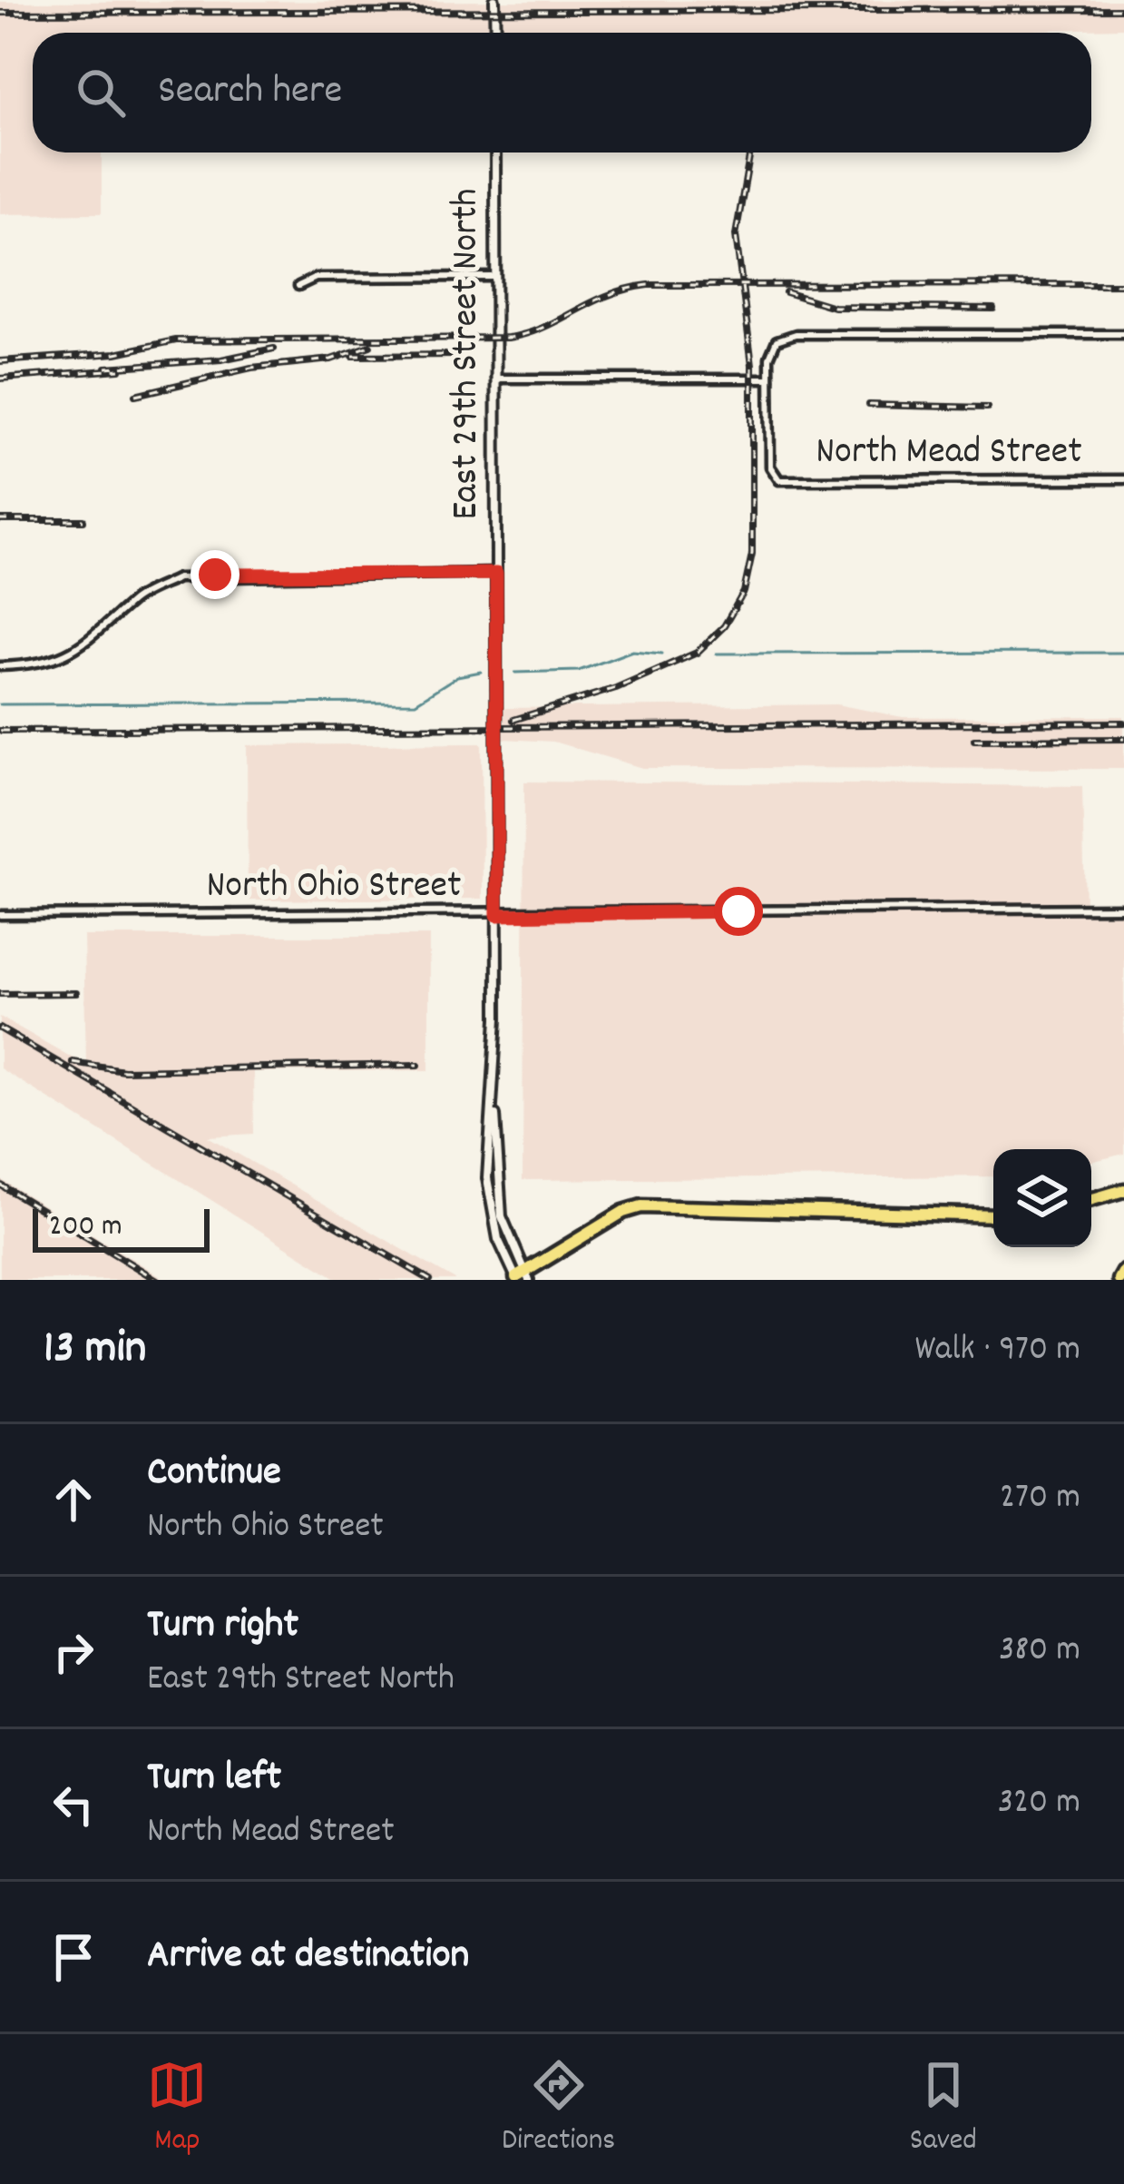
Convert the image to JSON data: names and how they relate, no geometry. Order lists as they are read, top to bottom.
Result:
{
  "streets": {
    "street": ["East 29th Street North", "North Mead Street", "North Ohio Street"]
  },
  "crossings": [
    ["East 29th Street North", "North Ohio Street"]
  ],
  "scale_bar": "200 m",
  "page": {
    "search": "Search here",
    "scale": "200 m",
    "heading": ["13 min", "Walk · 970 m"],
    "list": [
      ["Continue", "North Ohio Street", "270 m"],
      ["Turn right", "East 29th Street North", "380 m"],
      ["Turn left", "North Mead Street", "320 m"],
      "Arrive at destination"
    ],
    "nav": ["Map", "Directions", "Saved"]
  }
}
